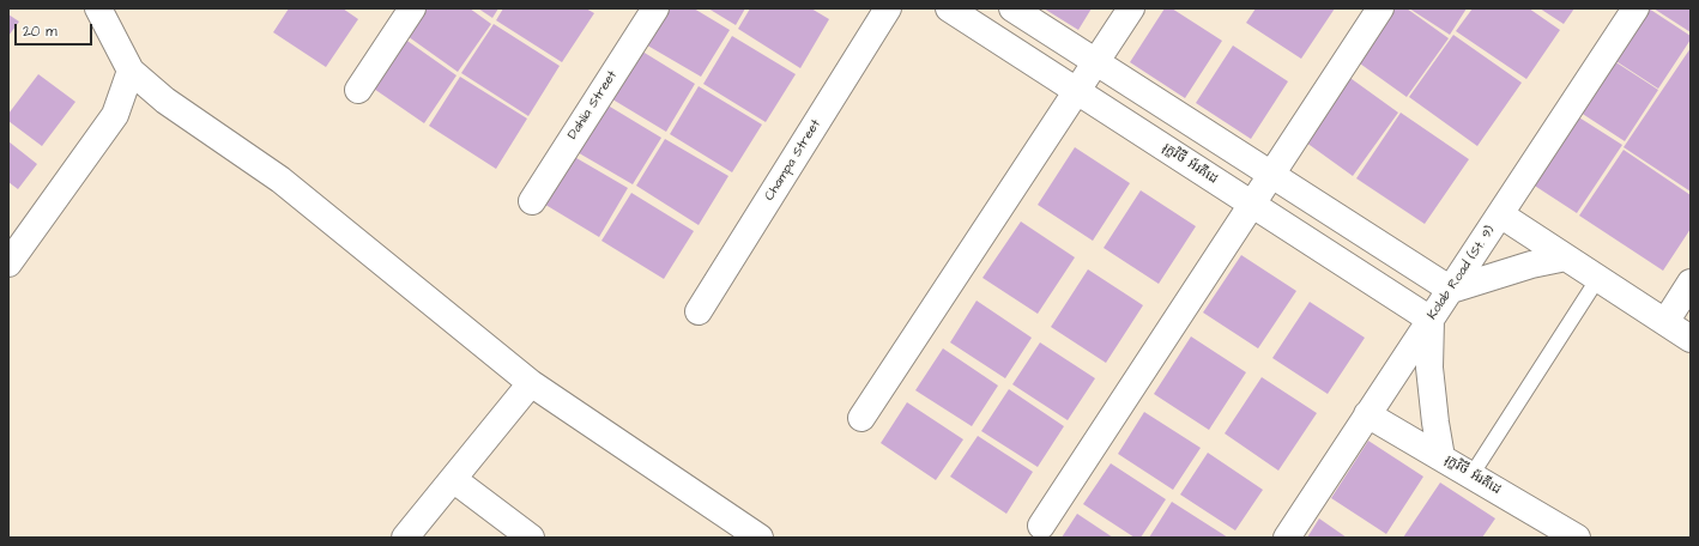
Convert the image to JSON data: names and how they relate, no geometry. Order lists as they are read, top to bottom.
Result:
{
  "streets": {
    "street": [
      "Dahlia Street",
      "Champa Street",
      "រុក្ខវិថី អ័រគីដេ",
      "Kolab Road (St. 9)"
    ]
  },
  "crossings": [
    ["រុក្ខវិថី អ័រគីដេ", "Kolab Road (St. 9)"]
  ],
  "scale_bar": "20 m"
}
